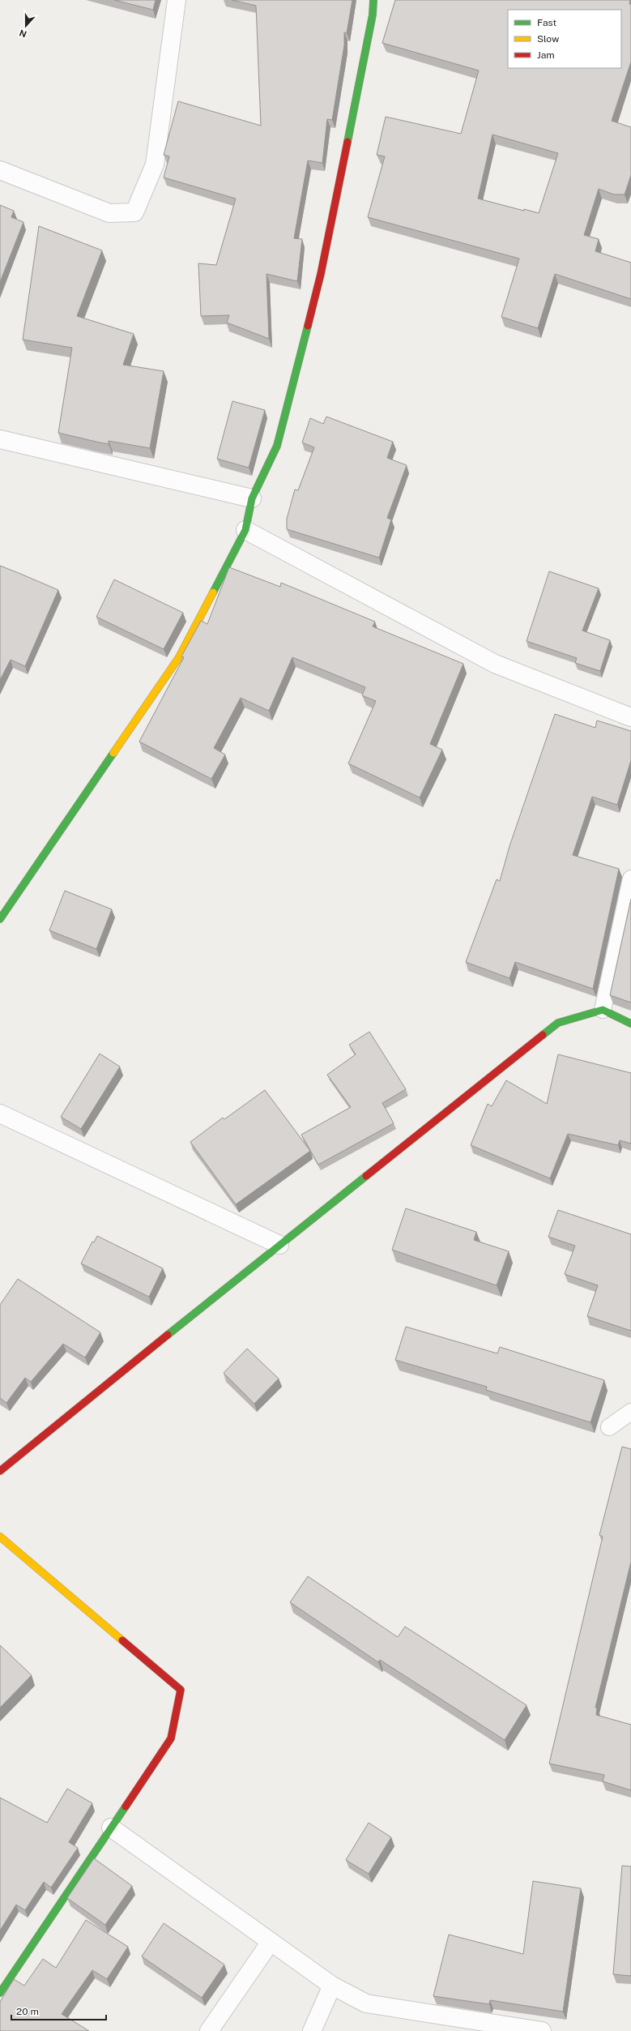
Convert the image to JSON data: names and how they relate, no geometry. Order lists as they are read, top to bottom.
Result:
{
  "legend": ["Fast", "Slow", "Jam"],
  "scale_bar": "20 m",
  "north": "bottom"
}
